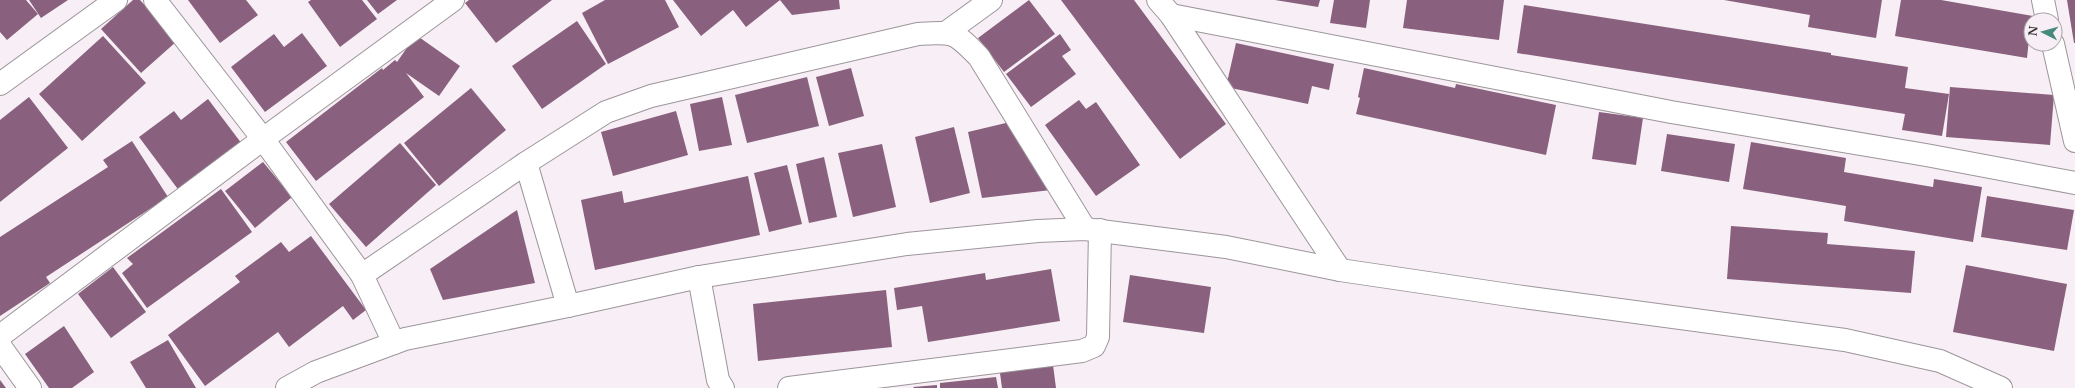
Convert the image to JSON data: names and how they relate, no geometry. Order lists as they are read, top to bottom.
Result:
{
  "north": "left"
}
